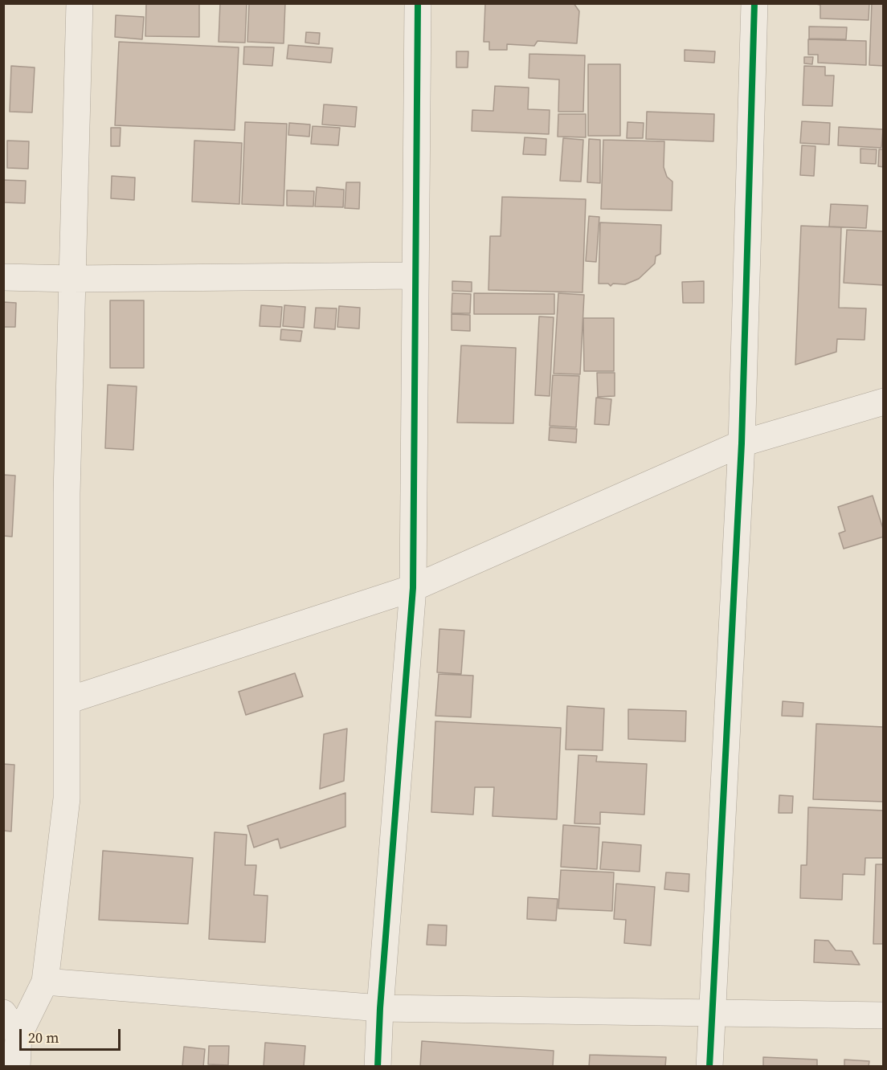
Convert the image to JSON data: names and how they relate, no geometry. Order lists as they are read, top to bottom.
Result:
{
  "scale_bar": "20 m"
}
